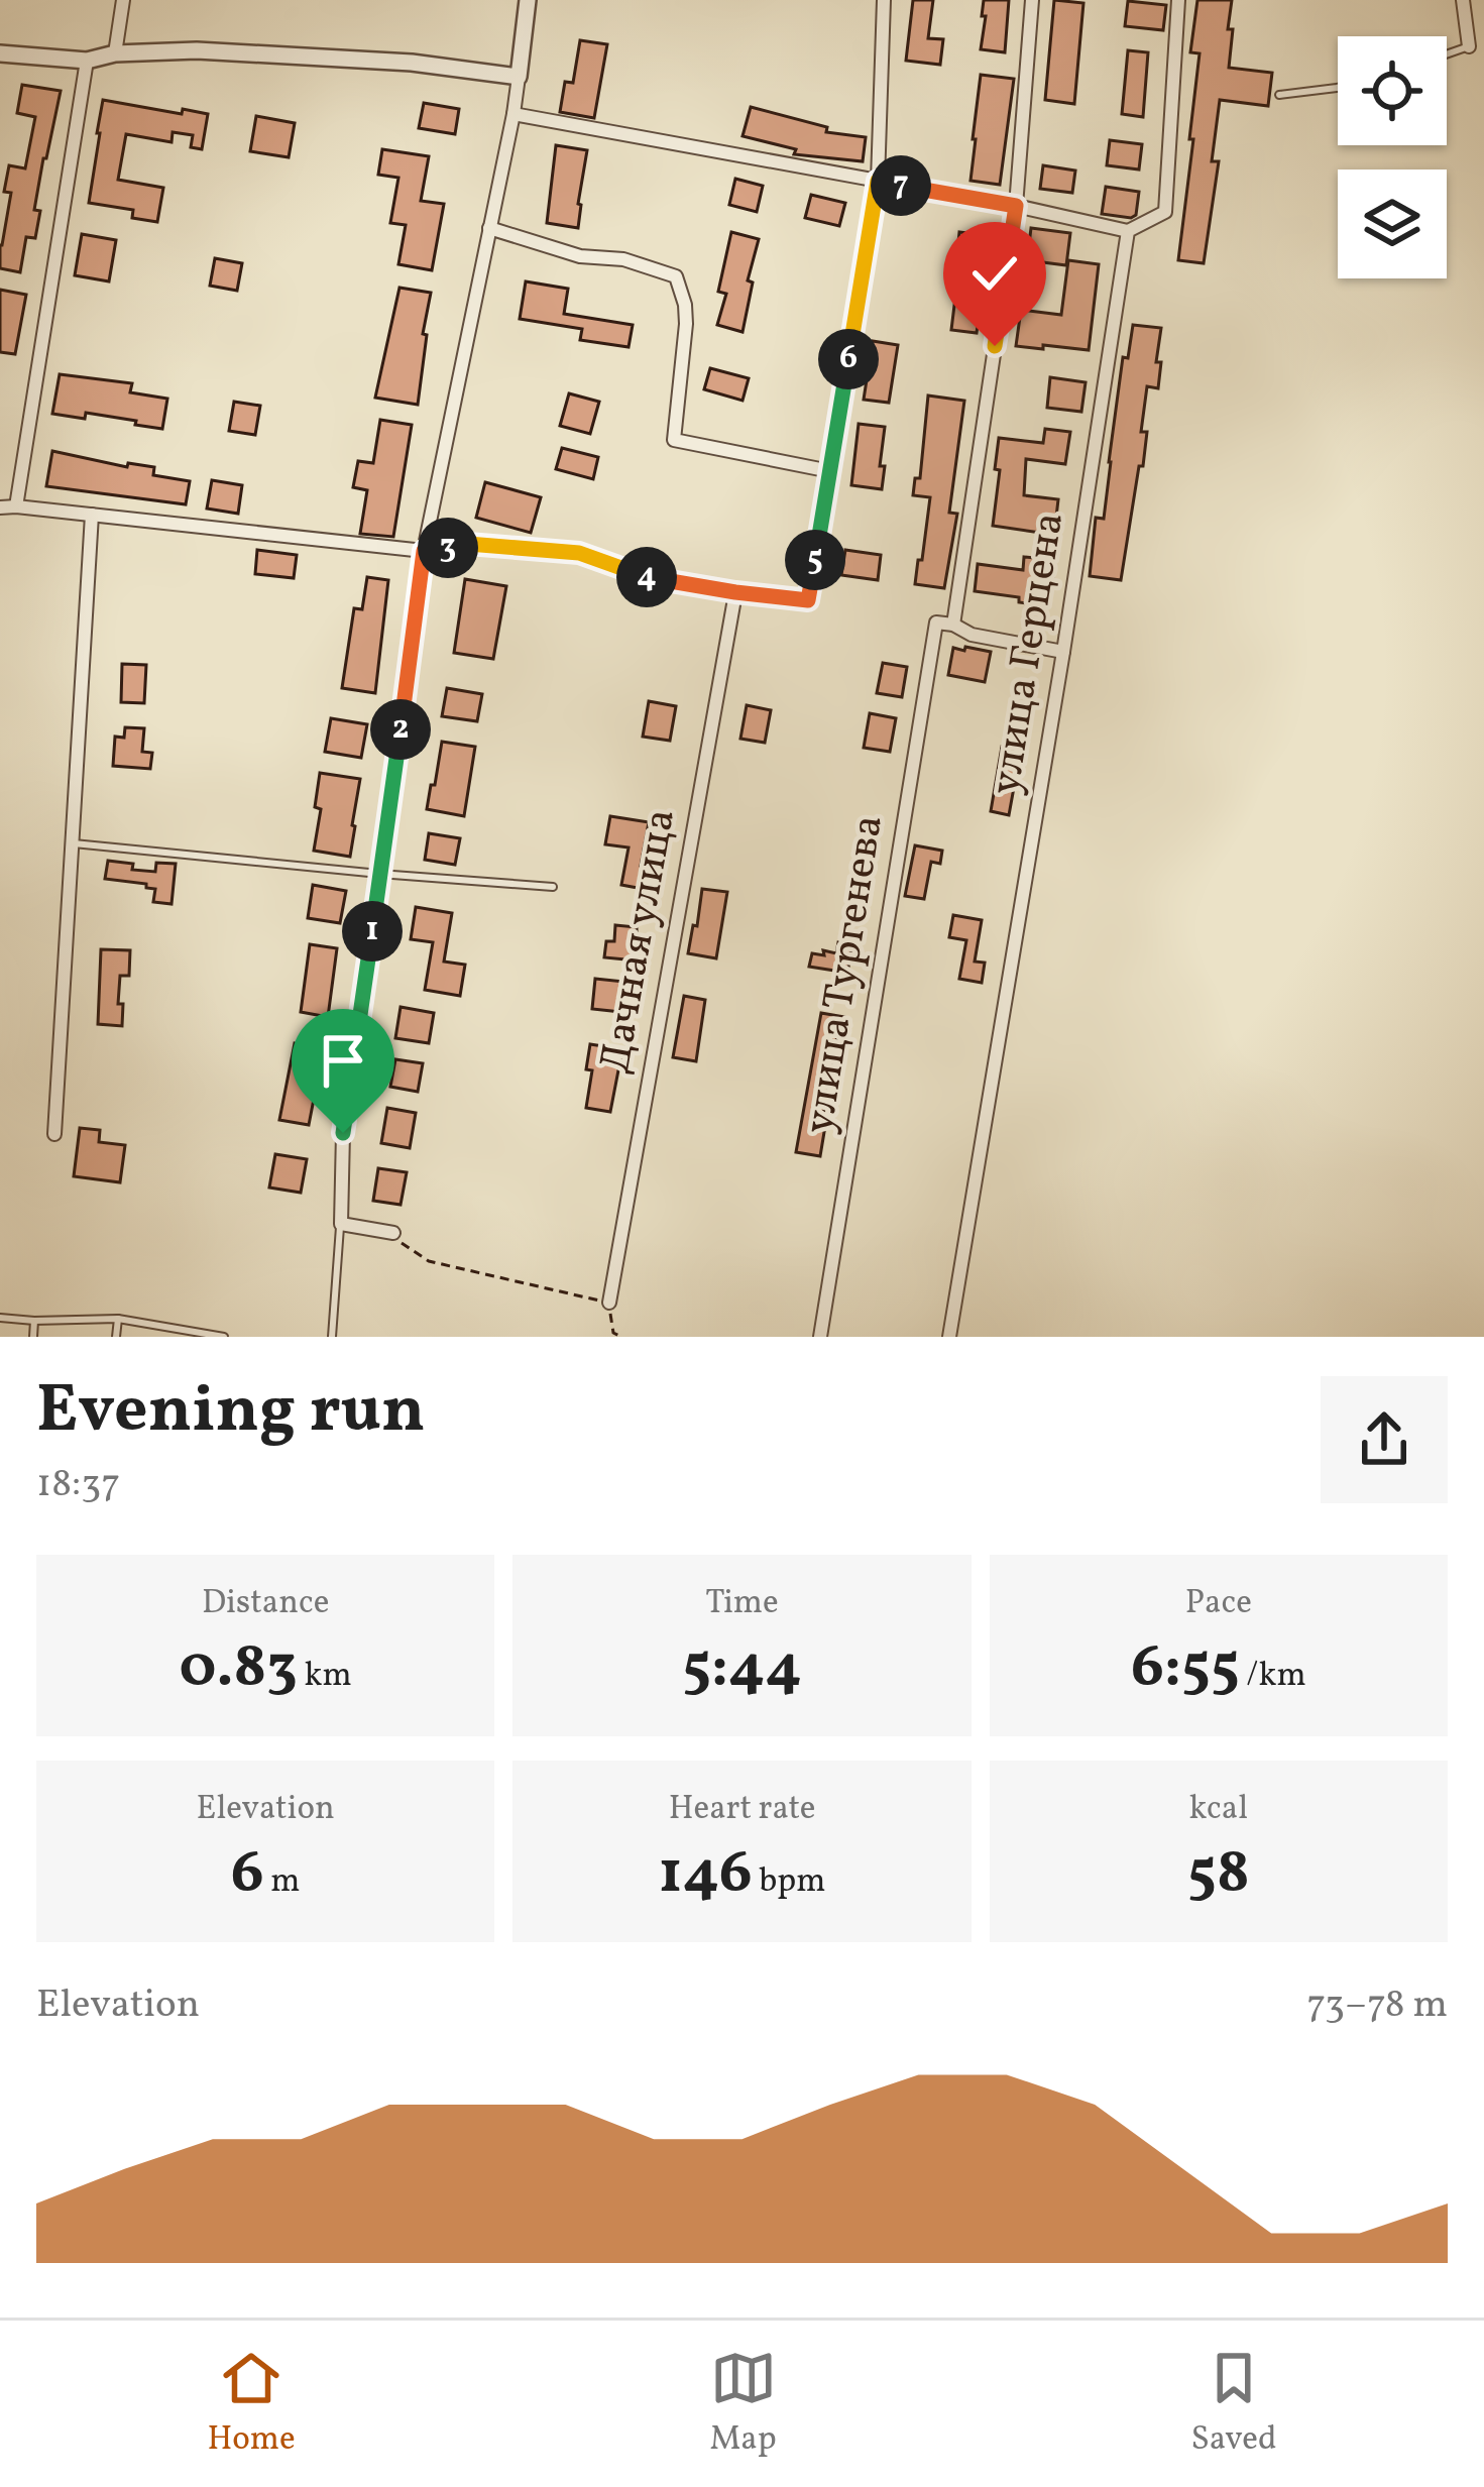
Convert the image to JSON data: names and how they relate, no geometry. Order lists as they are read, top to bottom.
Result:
{
  "streets": {
    "street": ["улица Герцена", "Дачная улица", "улица Тургенева"]
  },
  "page": {
    "pins": [
      "7",
      "6",
      "3",
      "5",
      "4",
      "2",
      "1"
    ],
    "heading": ["Evening run", "18:37"],
    "stats": [
      ["Distance", "0.83 km"],
      ["Time", "5:44"],
      ["Pace", "6:55 /km"],
      ["Elevation", "6 m"],
      ["Heart rate", "146 bpm"],
      ["kcal", "58"]
    ],
    "chart": ["Elevation", "73–78 m"],
    "tabs": ["Home", "Map", "Saved"]
  }
}
